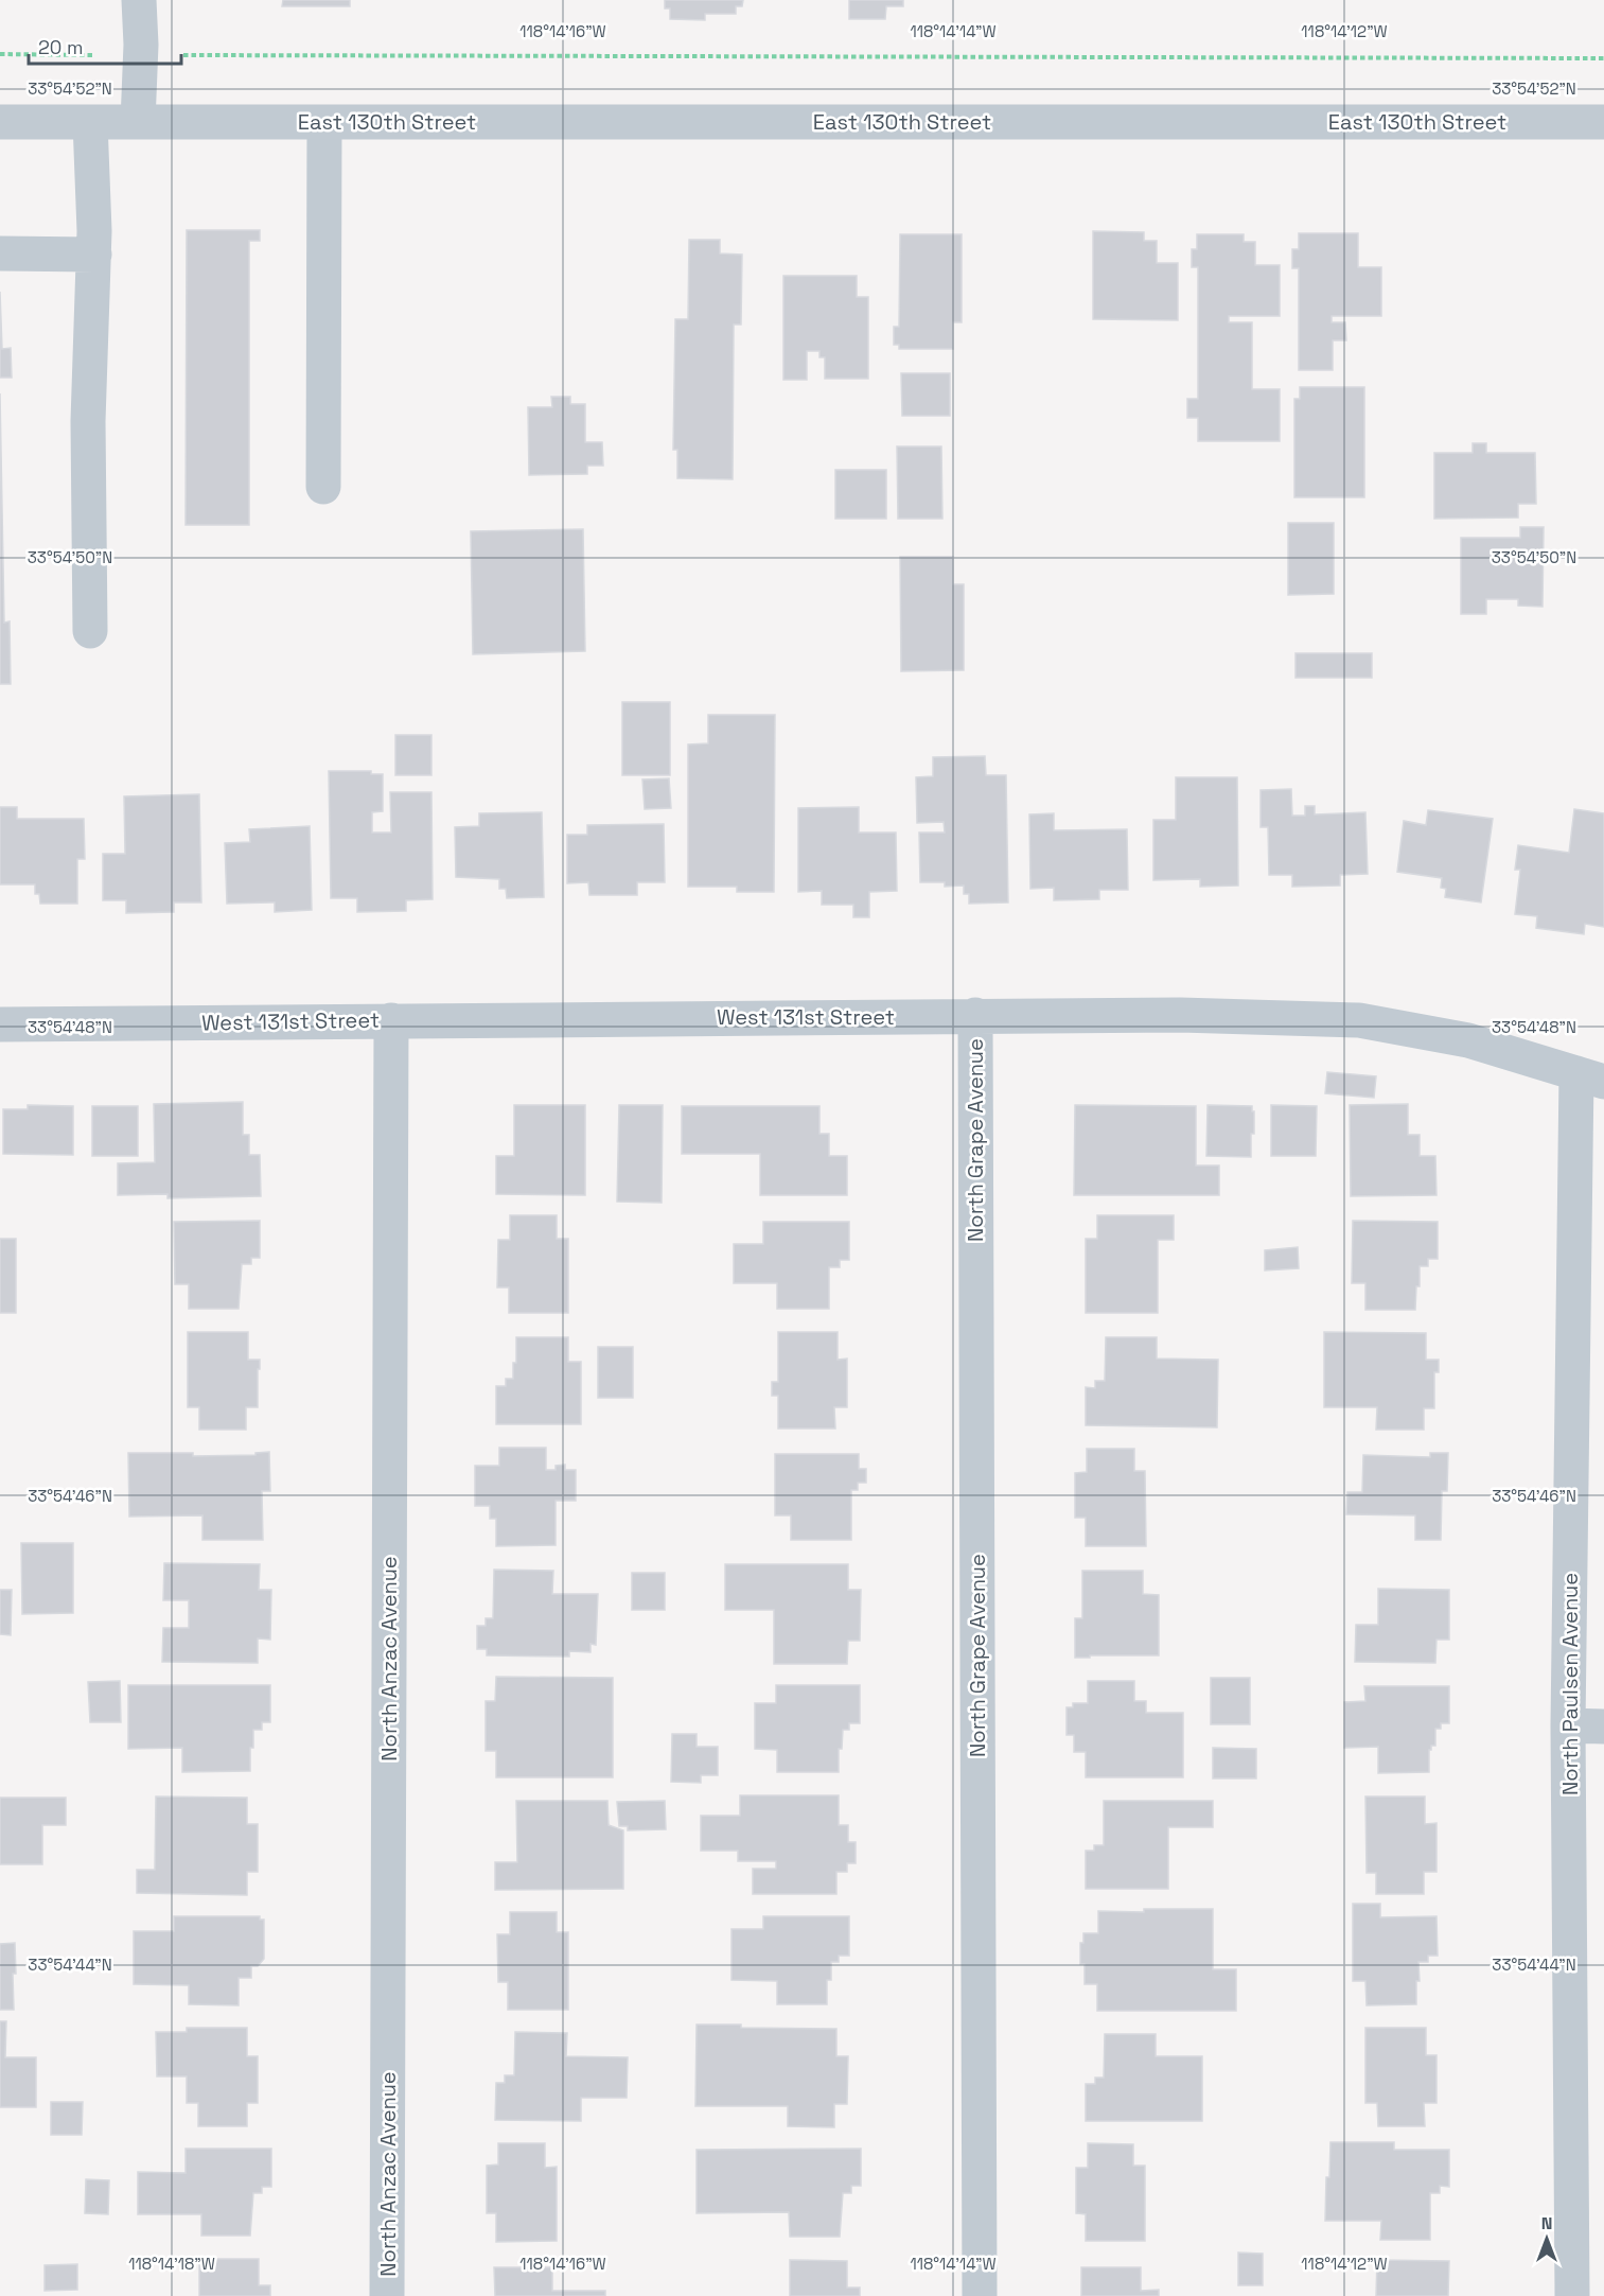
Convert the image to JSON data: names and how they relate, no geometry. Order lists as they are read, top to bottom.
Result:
{
  "streets": {
    "street": [
      "East 130th Street",
      "West 131st Street",
      "North Grape Avenue",
      "North Anzac Avenue",
      "North Paulsen Avenue"
    ]
  },
  "crossings": [
    ["West 131st Street", "North Grape Avenue"],
    ["West 131st Street", "North Anzac Avenue"],
    ["West 131st Street", "North Paulsen Avenue"]
  ],
  "scale_bar": "20 m",
  "north": "top",
  "coordinates": [
    "118°14'16\"W",
    "118°14'14\"W",
    "118°14'12\"W",
    "33°54'52\"N",
    "33°54'50\"N",
    "33°54'48\"N",
    "33°54'46\"N",
    "33°54'44\"N",
    "118°14'18\"W"
  ]
}
